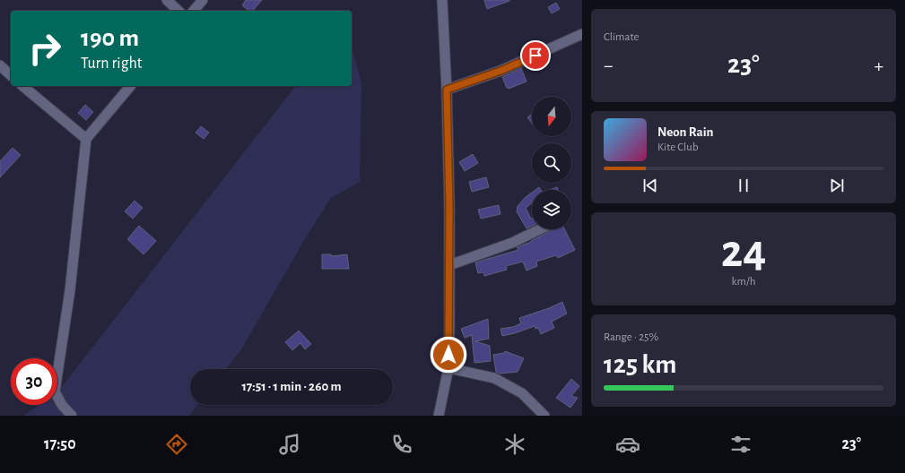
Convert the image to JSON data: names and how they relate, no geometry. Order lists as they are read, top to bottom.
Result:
{
  "north": "bottom",
  "page": {
    "tile": [
      "Climate",
      ["24", "km/h"],
      ["Range · 25%", "125 km"]
    ],
    "turn": ["190 m", "Turn right"],
    "heat": ["−", "23°", "+"],
    "song": ["Neon Rain", "Kite Club"],
    "limit": "30",
    "trip": "17:51 · 1 min · 260 m",
    "tabs": ["17:50", "23°"]
  }
}
